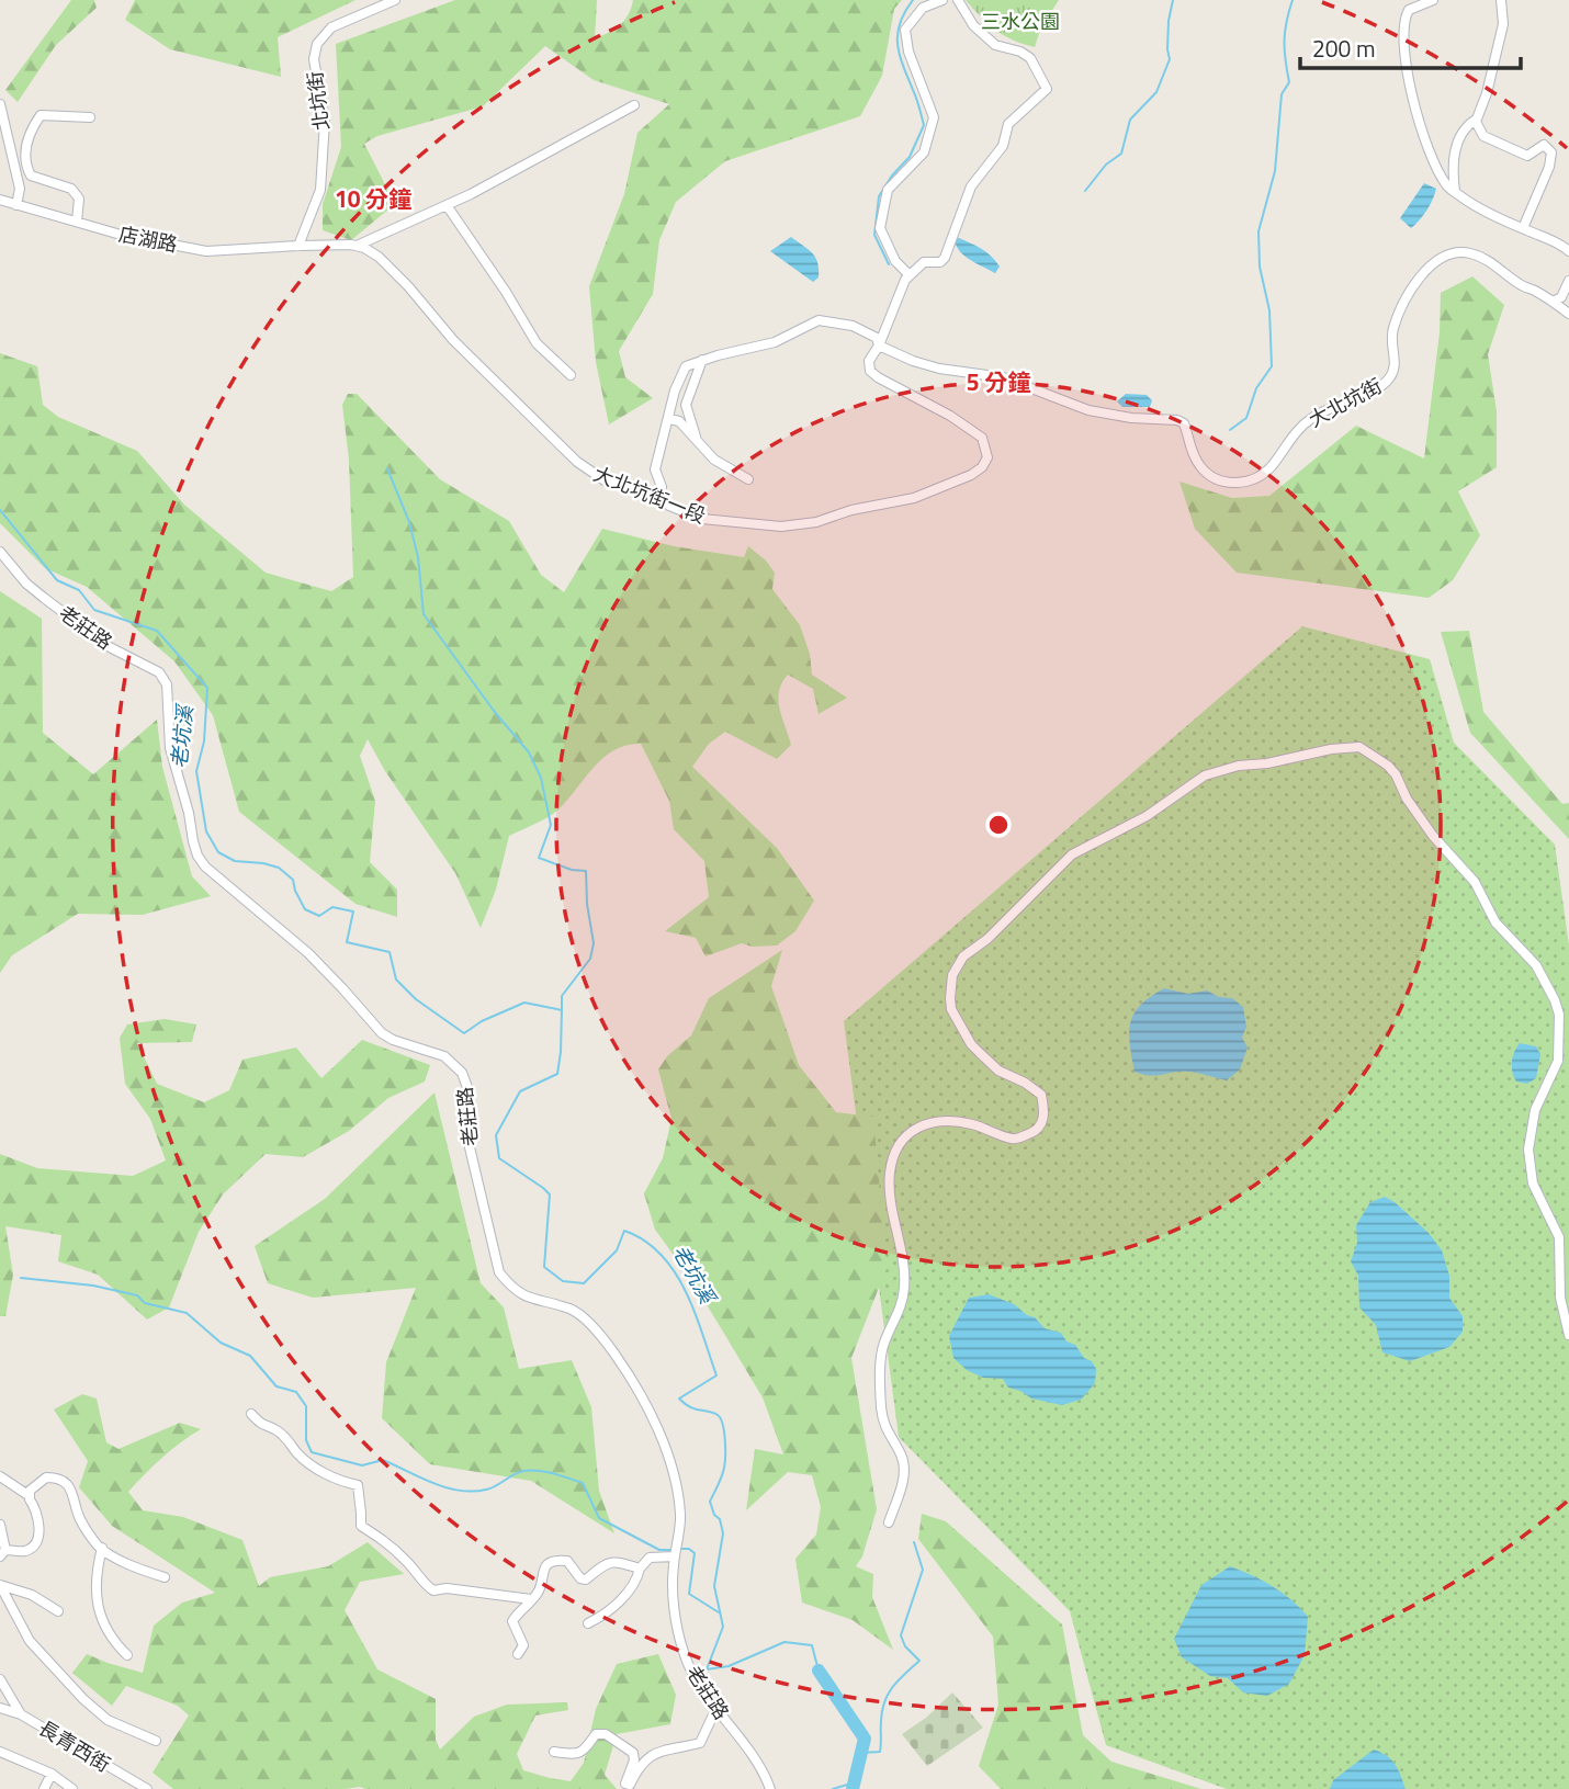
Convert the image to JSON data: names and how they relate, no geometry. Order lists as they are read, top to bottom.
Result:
{
  "streets": {
    "street": [
      "北坑街",
      "店湖路",
      "大北坑街",
      "大北坑街一段",
      "老莊路",
      "長青西街"
    ]
  },
  "crossings": [
    ["北坑街", "店湖路"],
    ["大北坑街", "大北坑街一段"]
  ],
  "water": ["老坑溪"],
  "parks": ["三水公園"],
  "scale_bar": "200 m",
  "rings": ["10 分鐘", "5 分鐘"]
}
